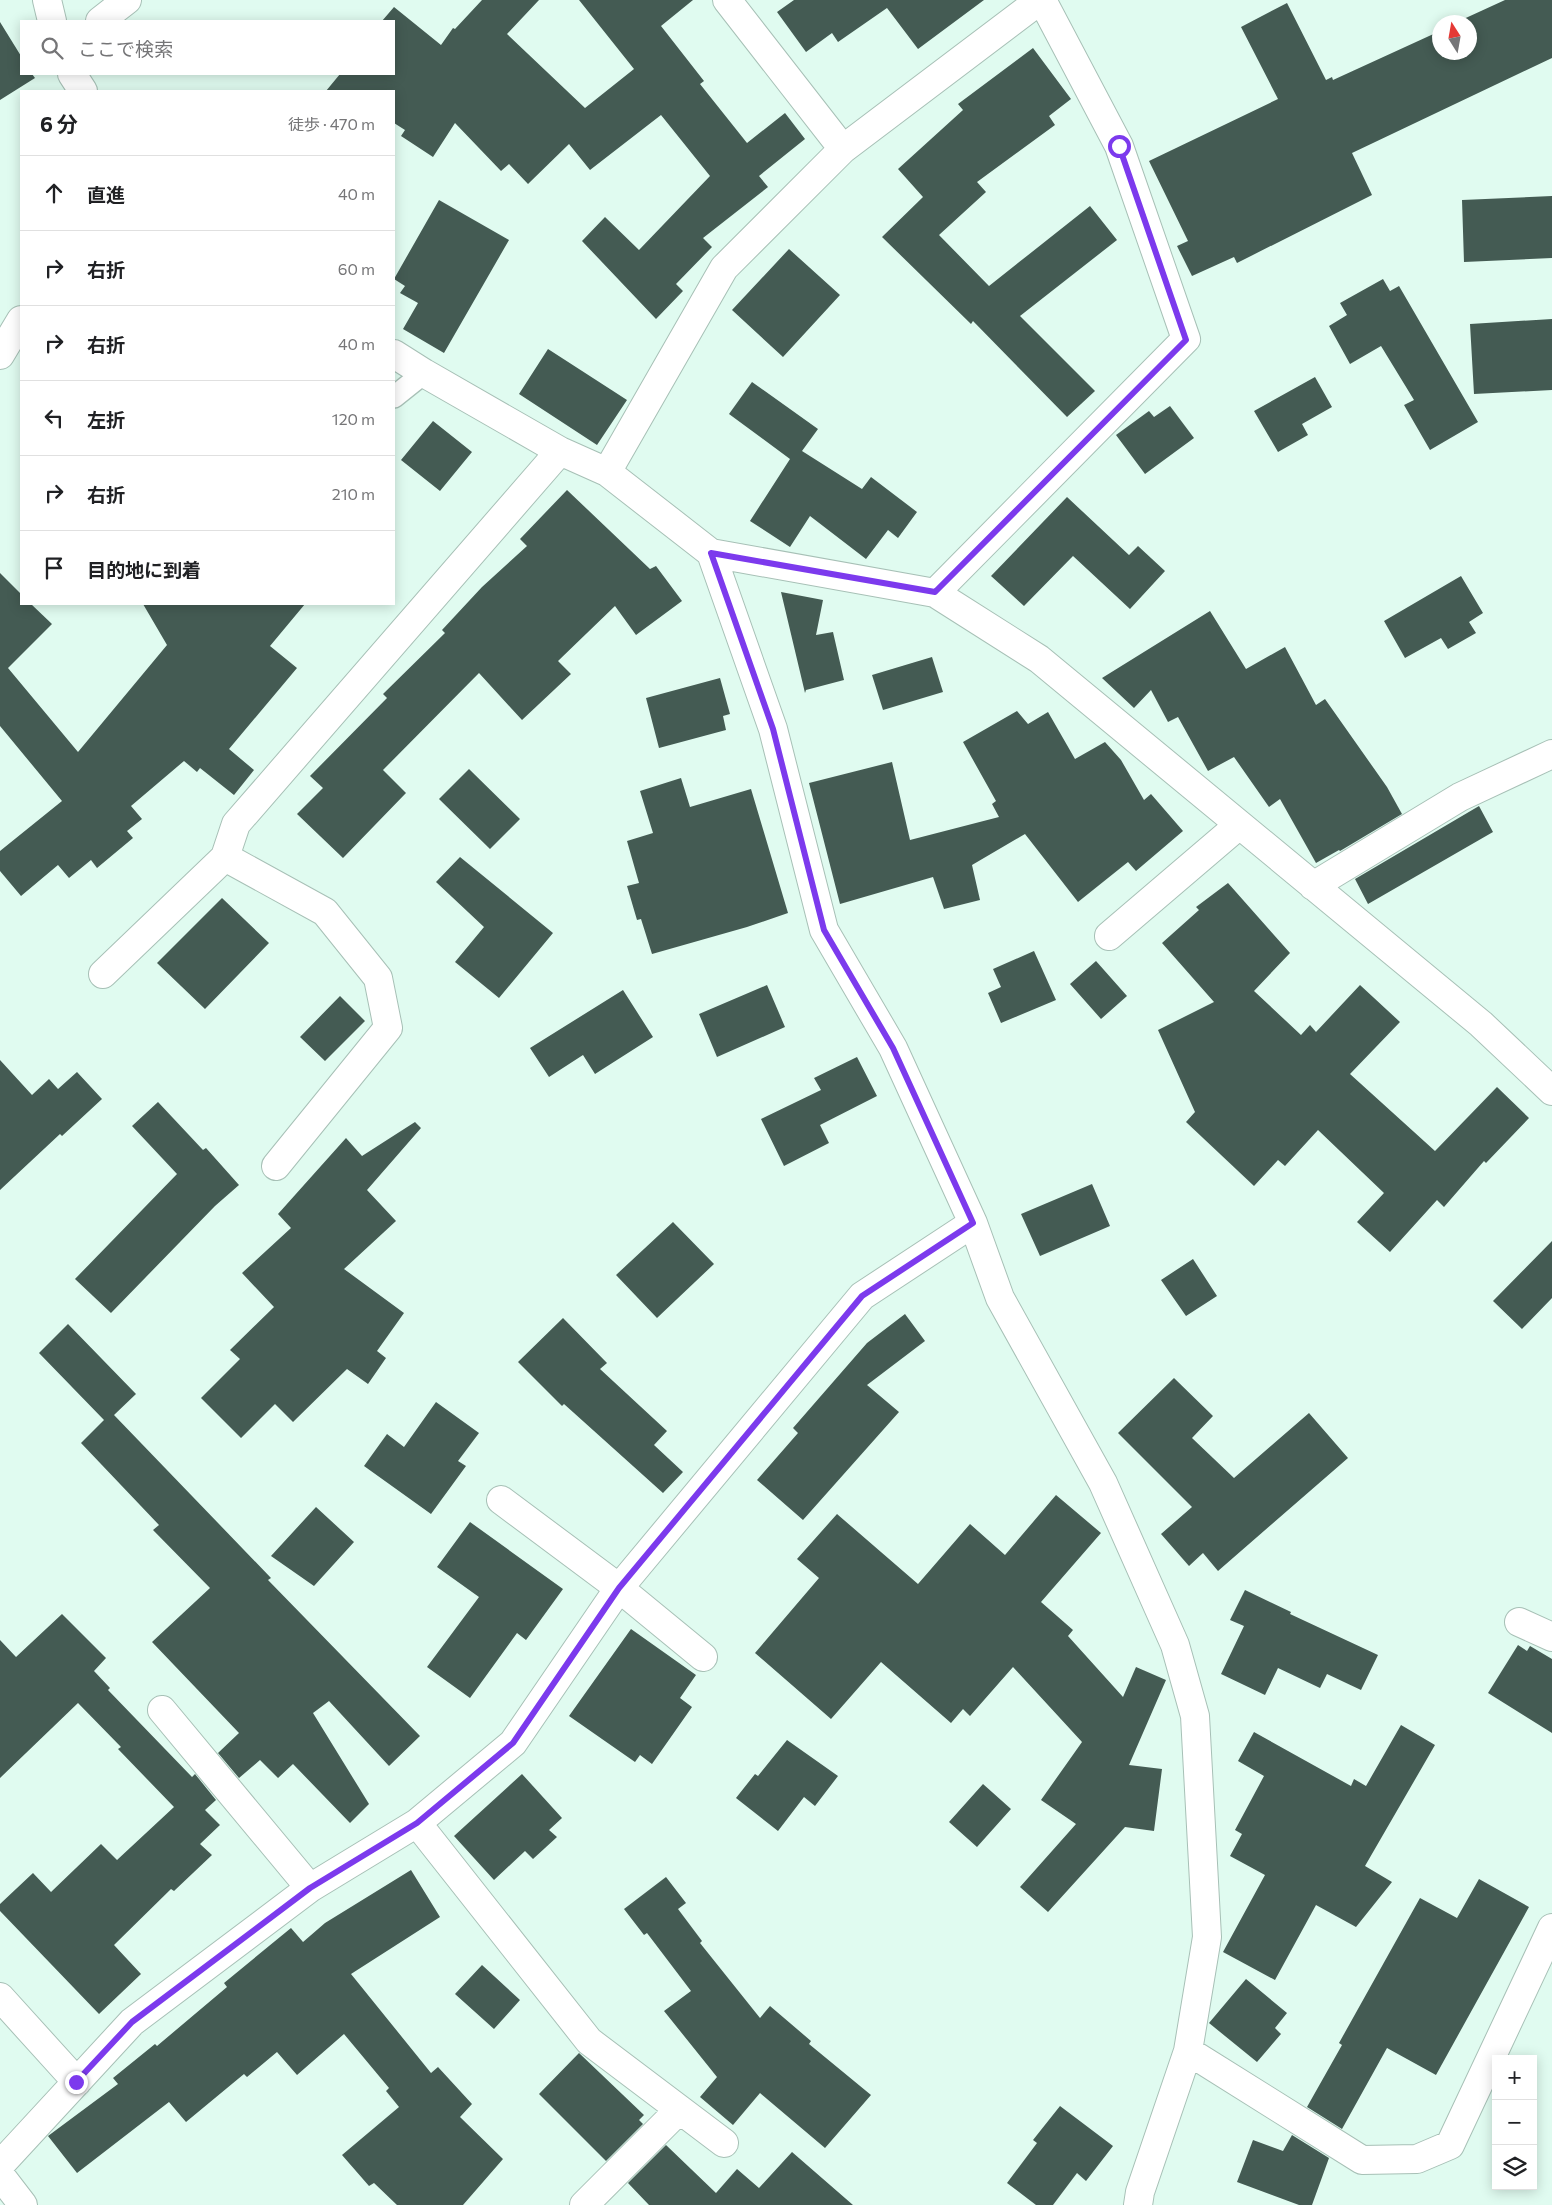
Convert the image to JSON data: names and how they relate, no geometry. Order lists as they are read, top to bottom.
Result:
{
  "north": "top",
  "page": {
    "search": "ここで検索",
    "heading": ["6 分", "徒歩 · 470 m"],
    "list": [
      ["直進", "40 m"],
      ["右折", "60 m"],
      ["右折", "40 m"],
      ["左折", "120 m"],
      ["右折", "210 m"],
      "目的地に到着"
    ],
    "map_buttons": ["+", "−"]
  }
}
